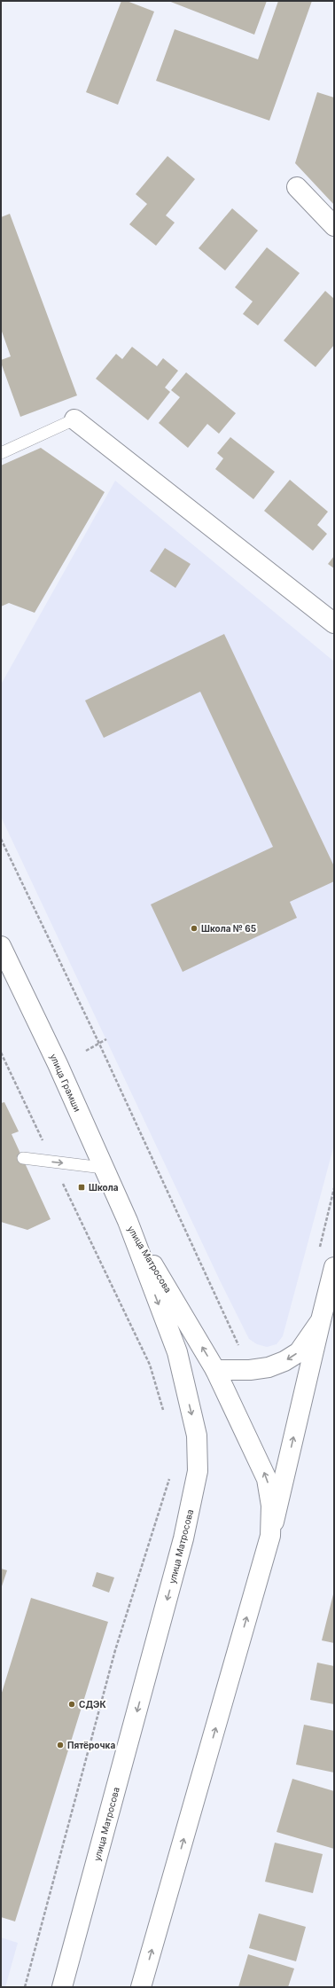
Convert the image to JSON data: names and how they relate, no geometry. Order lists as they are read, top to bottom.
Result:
{
  "streets": {
    "main road": ["улица Грамши", "улица Матросова"]
  },
  "crossings": [
    ["улица Грамши", "улица Матросова"]
  ],
  "places": {
    "other": ["Школа № 65", "СДЭК", "Пятёрочка"],
    "transit": ["Школа"]
  }
}
